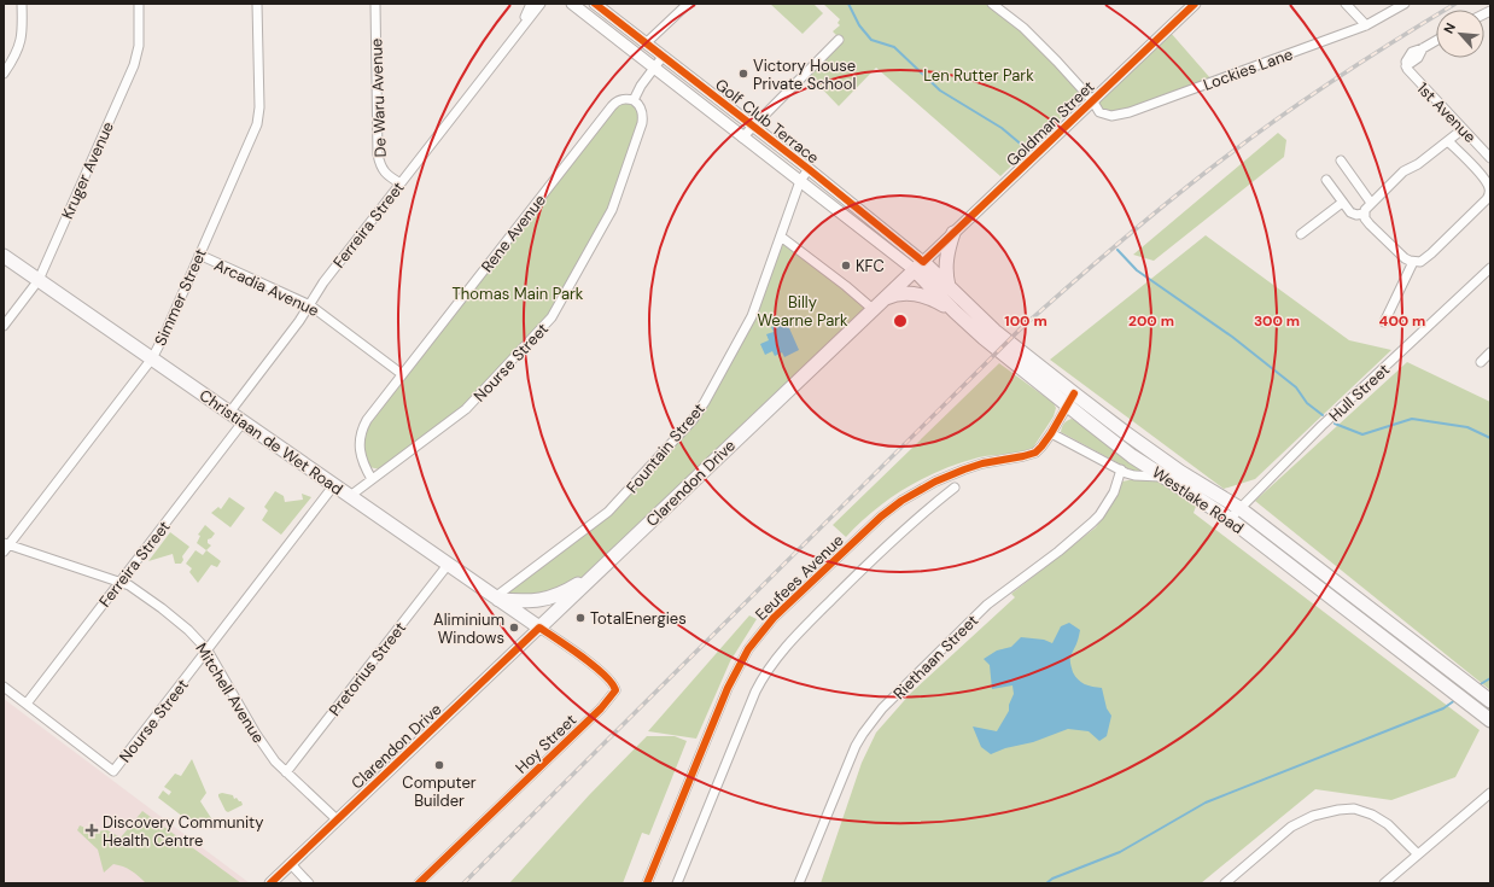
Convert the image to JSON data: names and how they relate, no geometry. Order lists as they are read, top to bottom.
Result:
{
  "streets": {
    "main road": ["Christiaan de Wet Road", "Clarendon Drive", "Westlake Road"],
    "street": [
      "Lockies Lane",
      "De Waru Avenue",
      "1st Avenue",
      "Golf Club Terrace",
      "Goldman Street",
      "Kruger Avenue",
      "Ferreira Street",
      "Rene Avenue",
      "Arcadia Avenue",
      "Simmer Street",
      "Nourse Street",
      "Hull Street",
      "Fountain Street",
      "Eeufees Avenue",
      "Riethaan Street",
      "Pretorius Street",
      "Mitchell Avenue",
      "Hoy Street"
    ]
  },
  "crossings": [
    ["Lockies Lane", "Goldman Street"],
    ["De Waru Avenue", "Ferreira Street"],
    ["Golf Club Terrace", "Goldman Street"],
    ["Golf Club Terrace", "Fountain Street"],
    ["Golf Club Terrace", "Clarendon Drive"],
    ["Golf Club Terrace", "Westlake Road"],
    ["Goldman Street", "Clarendon Drive"],
    ["Goldman Street", "Westlake Road"],
    ["Kruger Avenue", "Christiaan de Wet Road"],
    ["Ferreira Street", "Arcadia Avenue"],
    ["Ferreira Street", "Nourse Street"],
    ["Ferreira Street", "Christiaan de Wet Road"],
    ["Ferreira Street", "Mitchell Avenue"],
    ["Rene Avenue", "Arcadia Avenue"],
    ["Rene Avenue", "Nourse Street"],
    ["Arcadia Avenue", "Simmer Street"],
    ["Simmer Street", "Christiaan de Wet Road"],
    ["Simmer Street", "Mitchell Avenue"],
    ["Nourse Street", "Christiaan de Wet Road"],
    ["Nourse Street", "Mitchell Avenue"],
    ["Hull Street", "Westlake Road"],
    ["Christiaan de Wet Road", "Fountain Street"],
    ["Christiaan de Wet Road", "Clarendon Drive"],
    ["Christiaan de Wet Road", "Pretorius Street"],
    ["Christiaan de Wet Road", "Hoy Street"],
    ["Clarendon Drive", "Westlake Road"],
    ["Clarendon Drive", "Mitchell Avenue"],
    ["Clarendon Drive", "Hoy Street"],
    ["Westlake Road", "Eeufees Avenue"],
    ["Pretorius Street", "Mitchell Avenue"]
  ],
  "parks": ["Len Rutter Park", "Thomas Main Park", "Billy Wearne Park"],
  "places": {
    "other": [
      "Victory House Private School",
      "KFC",
      "TotalEnergies",
      "Aliminium Windows",
      "Computer Builder"
    ],
    "health": ["Discovery Community Health Centre"]
  },
  "north": "top left",
  "rings": [
    "100 m",
    "200 m",
    "300 m",
    "400 m"
  ]
}
